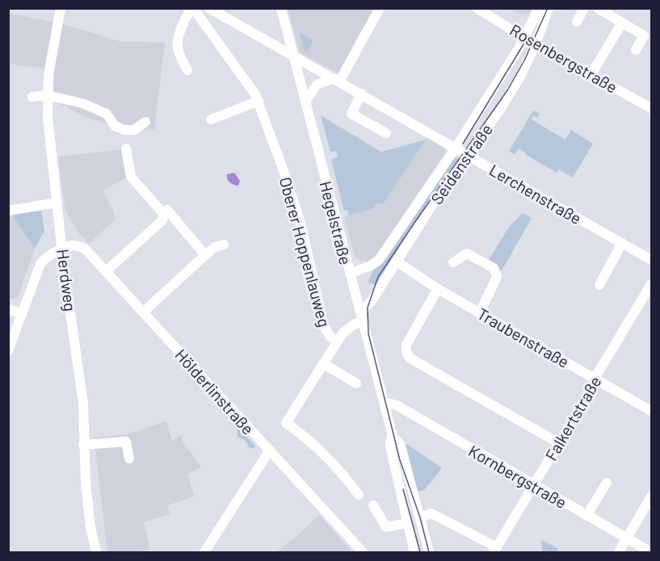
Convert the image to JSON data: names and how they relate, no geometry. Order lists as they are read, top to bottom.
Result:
{
  "streets": {
    "street": [
      "Rosenbergstraße",
      "Seidenstraße",
      "Lerchenstraße",
      "Hegelstraße",
      "Oberer Hoppenlauweg",
      "Herdweg",
      "Traubenstraße",
      "Hölderlinstraße",
      "Falkertstraße",
      "Kornbergstraße"
    ]
  },
  "crossings": [
    ["Rosenbergstraße", "Seidenstraße"],
    ["Seidenstraße", "Lerchenstraße"],
    ["Seidenstraße", "Hegelstraße"],
    ["Seidenstraße", "Oberer Hoppenlauweg"],
    ["Seidenstraße", "Traubenstraße"],
    ["Lerchenstraße", "Hegelstraße"],
    ["Hegelstraße", "Kornbergstraße"],
    ["Herdweg", "Hölderlinstraße"],
    ["Traubenstraße", "Falkertstraße"],
    ["Falkertstraße", "Kornbergstraße"]
  ]
}
